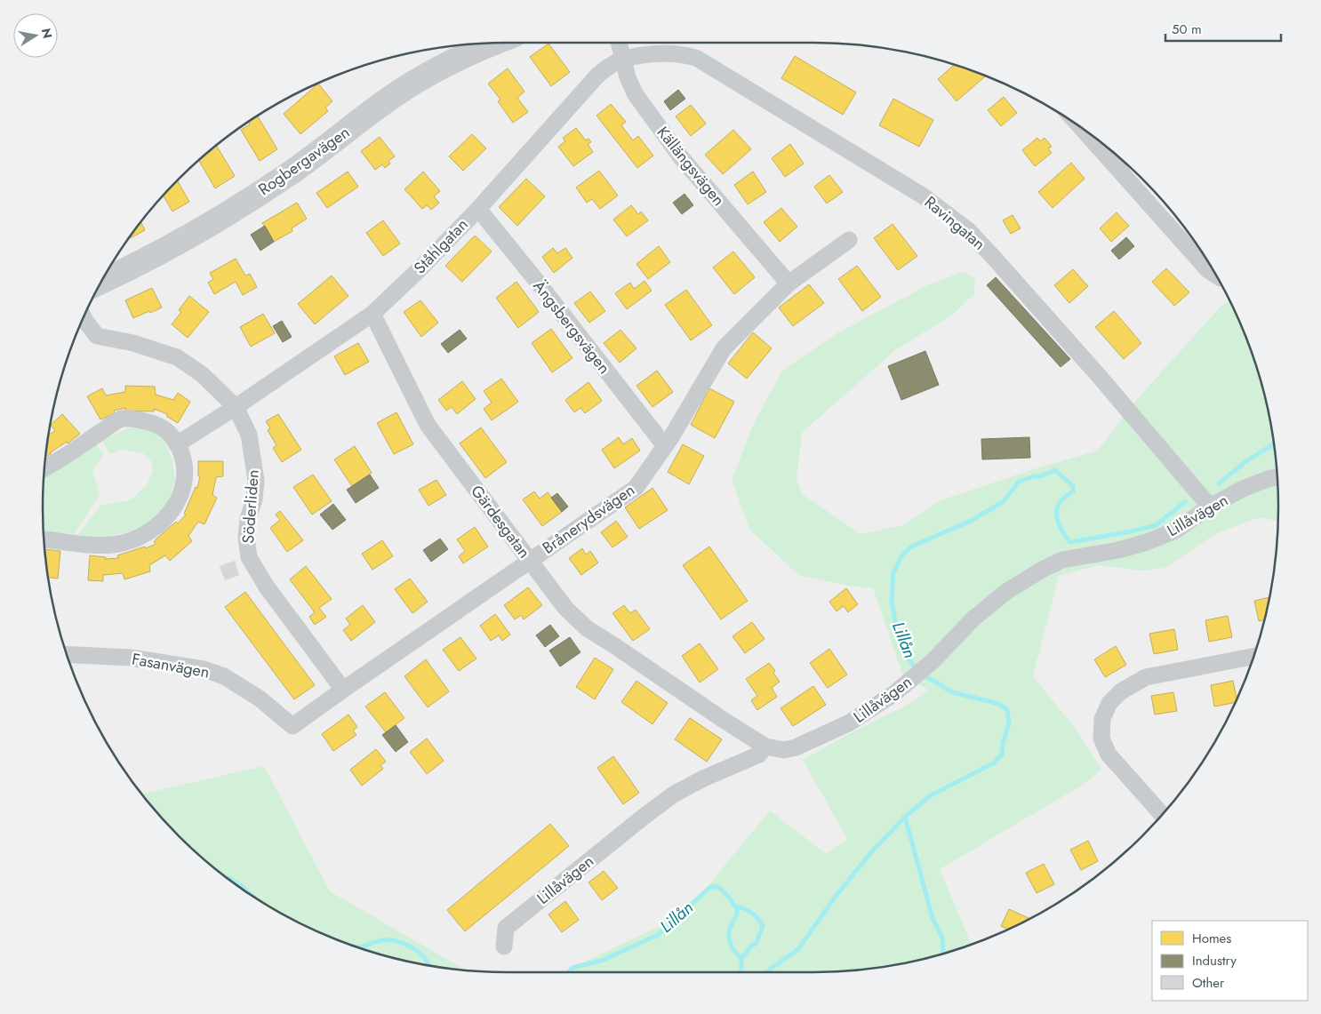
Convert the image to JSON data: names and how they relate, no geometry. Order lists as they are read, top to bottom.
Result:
{
  "streets": {
    "street": [
      "Rogbergavägen",
      "Källängsvägen",
      "Ravingatan",
      "Ståhlgatan",
      "Ängsbergsvägen",
      "Söderliden",
      "Lillåvägen",
      "Brånerydsvägen",
      "Gärdesgatan",
      "Fasanvägen"
    ]
  },
  "crossings": [
    ["Källängsvägen", "Ravingatan"],
    ["Källängsvägen", "Ståhlgatan"],
    ["Källängsvägen", "Brånerydsvägen"],
    ["Ravingatan", "Ståhlgatan"],
    ["Ravingatan", "Lillåvägen"],
    ["Ståhlgatan", "Ängsbergsvägen"],
    ["Ståhlgatan", "Söderliden"],
    ["Ståhlgatan", "Gärdesgatan"],
    ["Ängsbergsvägen", "Brånerydsvägen"],
    ["Söderliden", "Brånerydsvägen"],
    ["Lillåvägen", "Gärdesgatan"],
    ["Brånerydsvägen", "Gärdesgatan"],
    ["Brånerydsvägen", "Fasanvägen"]
  ],
  "water": ["Lillån"],
  "legend": ["Homes", "Industry", "Other"],
  "scale_bar": "50 m",
  "north": "right"
}
